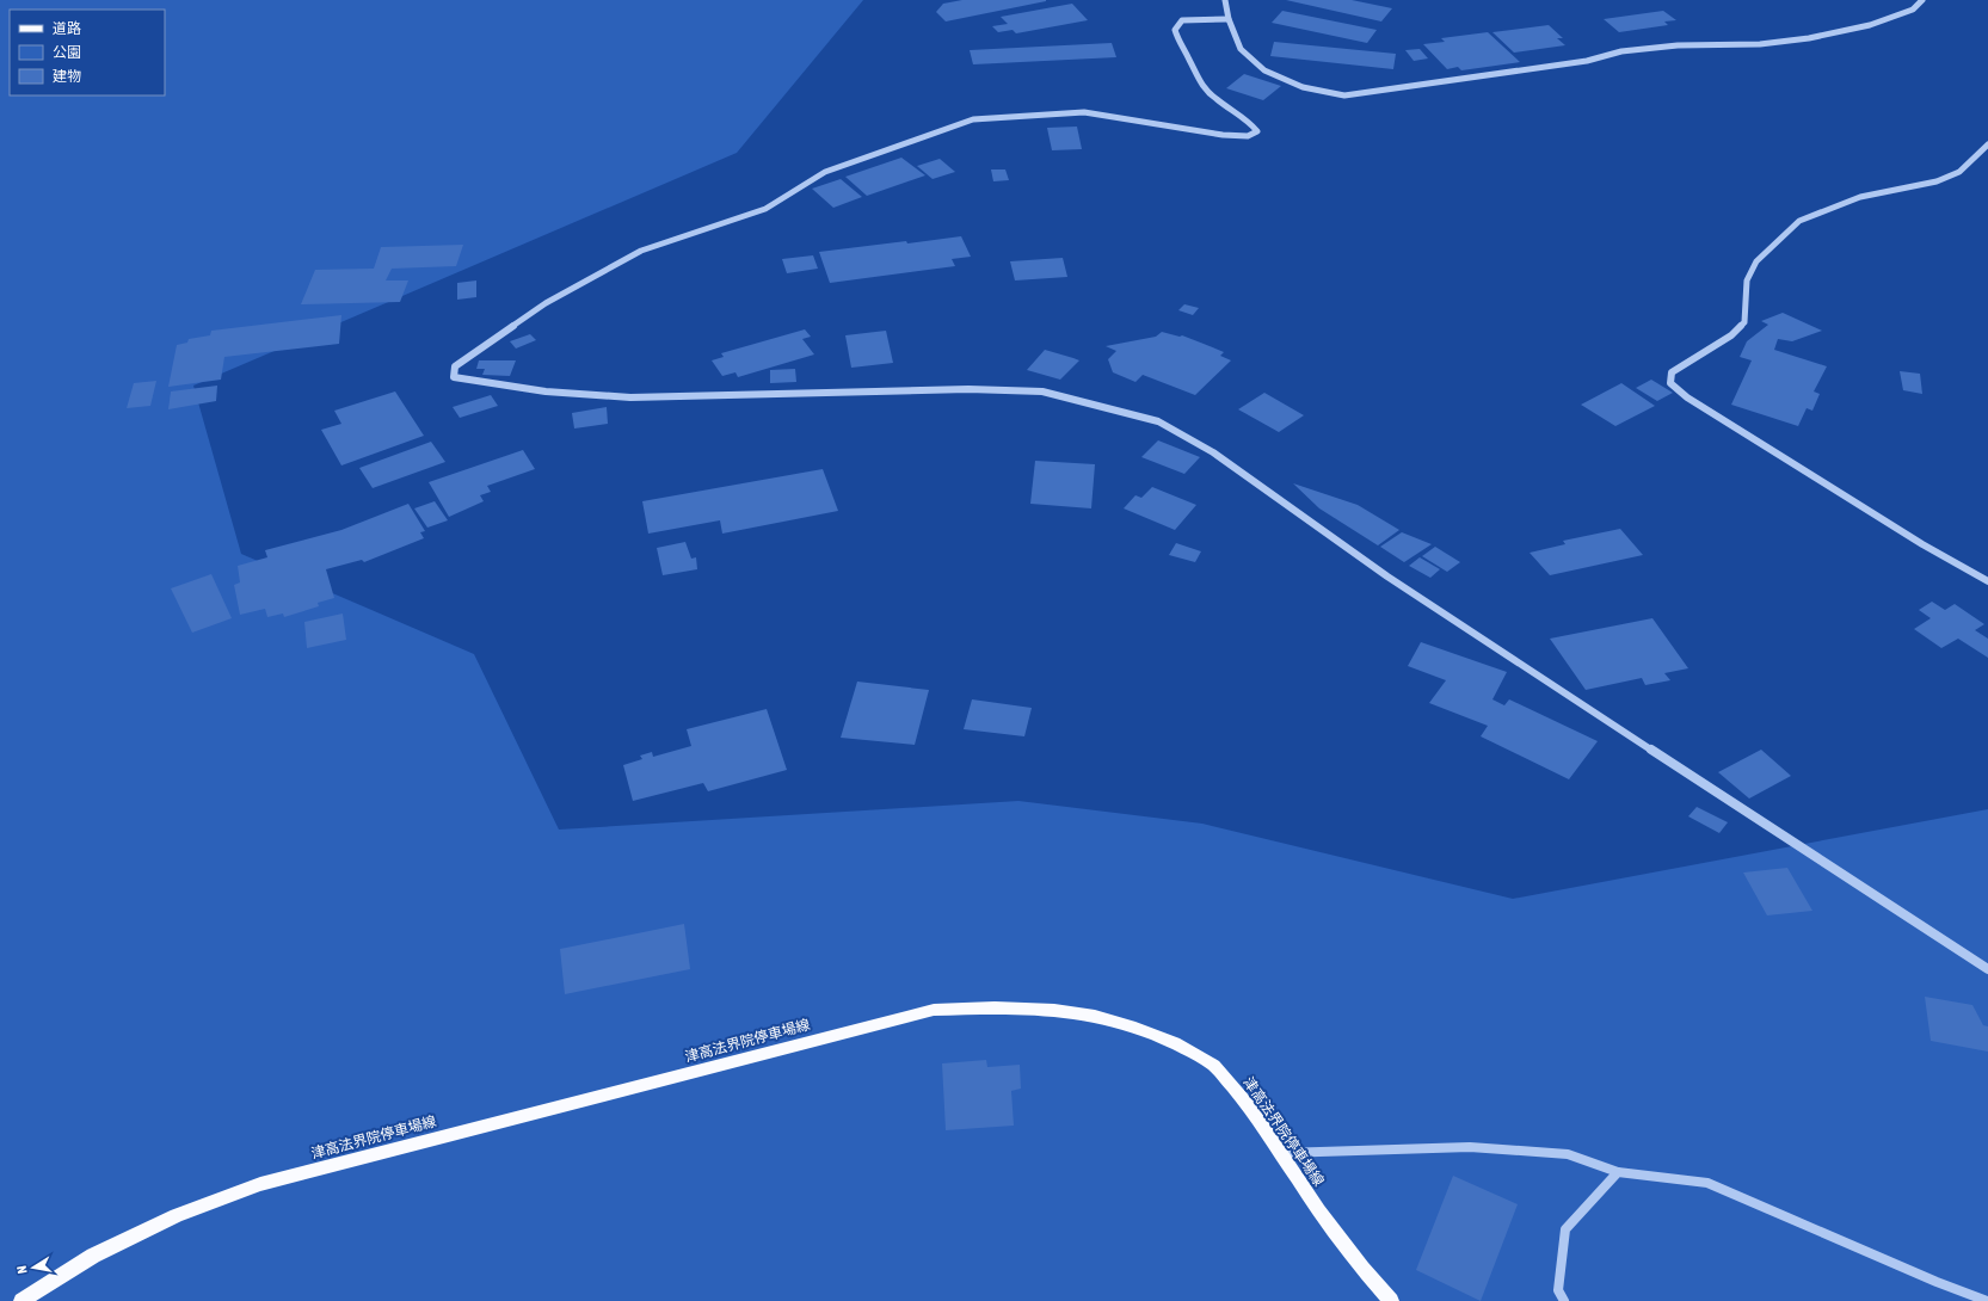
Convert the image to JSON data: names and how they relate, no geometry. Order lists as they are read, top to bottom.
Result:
{
  "streets": {
    "main road": ["津高法界院停車場線"]
  },
  "legend": ["道路", "公園", "建物"],
  "north": "left"
}
